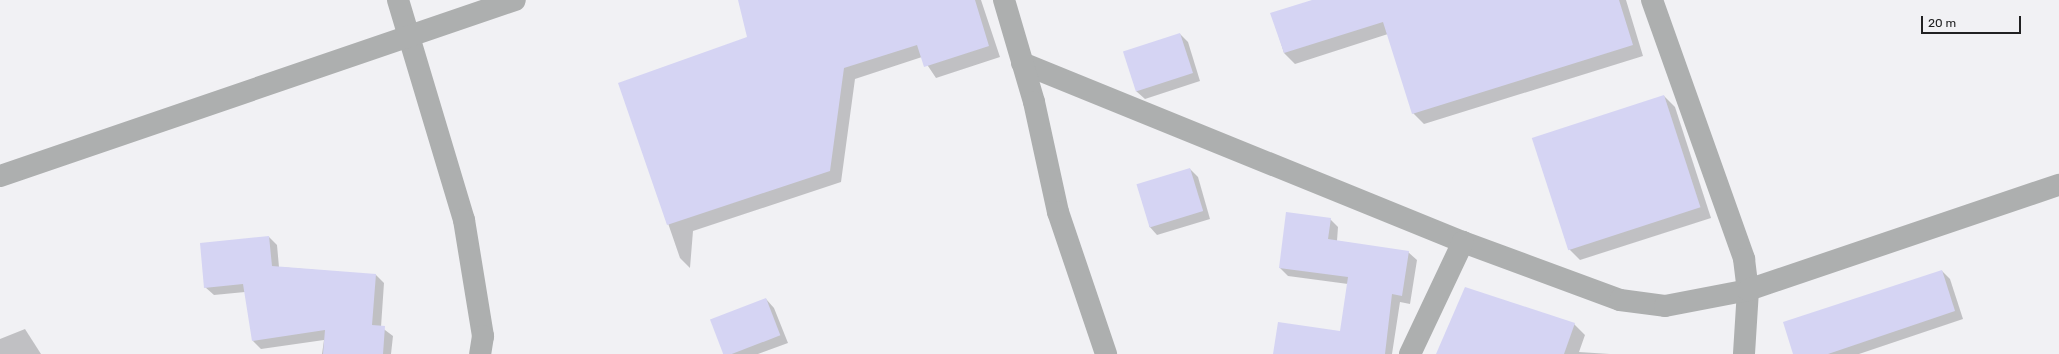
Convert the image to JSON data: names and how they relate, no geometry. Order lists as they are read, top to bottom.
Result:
{
  "scale_bar": "20 m"
}
